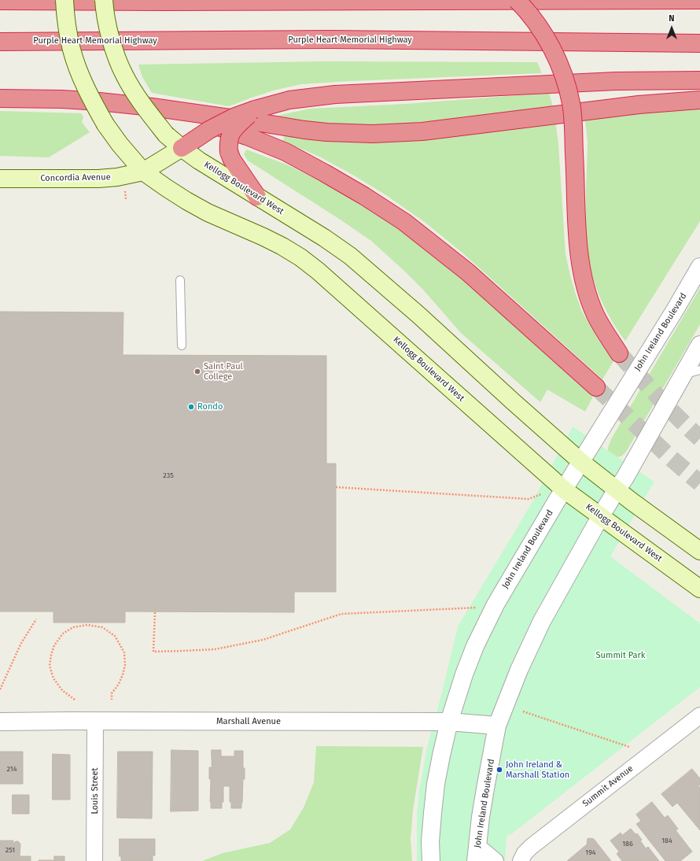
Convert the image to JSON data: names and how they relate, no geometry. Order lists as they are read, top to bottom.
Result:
{
  "streets": {
    "highway": ["Purple Heart Memorial Highway"],
    "main road": ["Concordia Avenue", "Kellogg Boulevard West"],
    "street": [
      "John Ireland Boulevard",
      "Marshall Avenue",
      "Summit Avenue",
      "Louis Street"
    ]
  },
  "crossings": [
    ["Concordia Avenue", "Kellogg Boulevard West"],
    ["Kellogg Boulevard West", "John Ireland Boulevard"],
    ["John Ireland Boulevard", "Marshall Avenue"],
    ["Marshall Avenue", "Louis Street"]
  ],
  "parks": ["Summit Park"],
  "places": ["Saint Paul College", "Rondo", "John Ireland & Marshall Station"],
  "house_numbers": [
    "235",
    "214",
    "184",
    "186",
    "251",
    "194"
  ],
  "north": "top"
}
